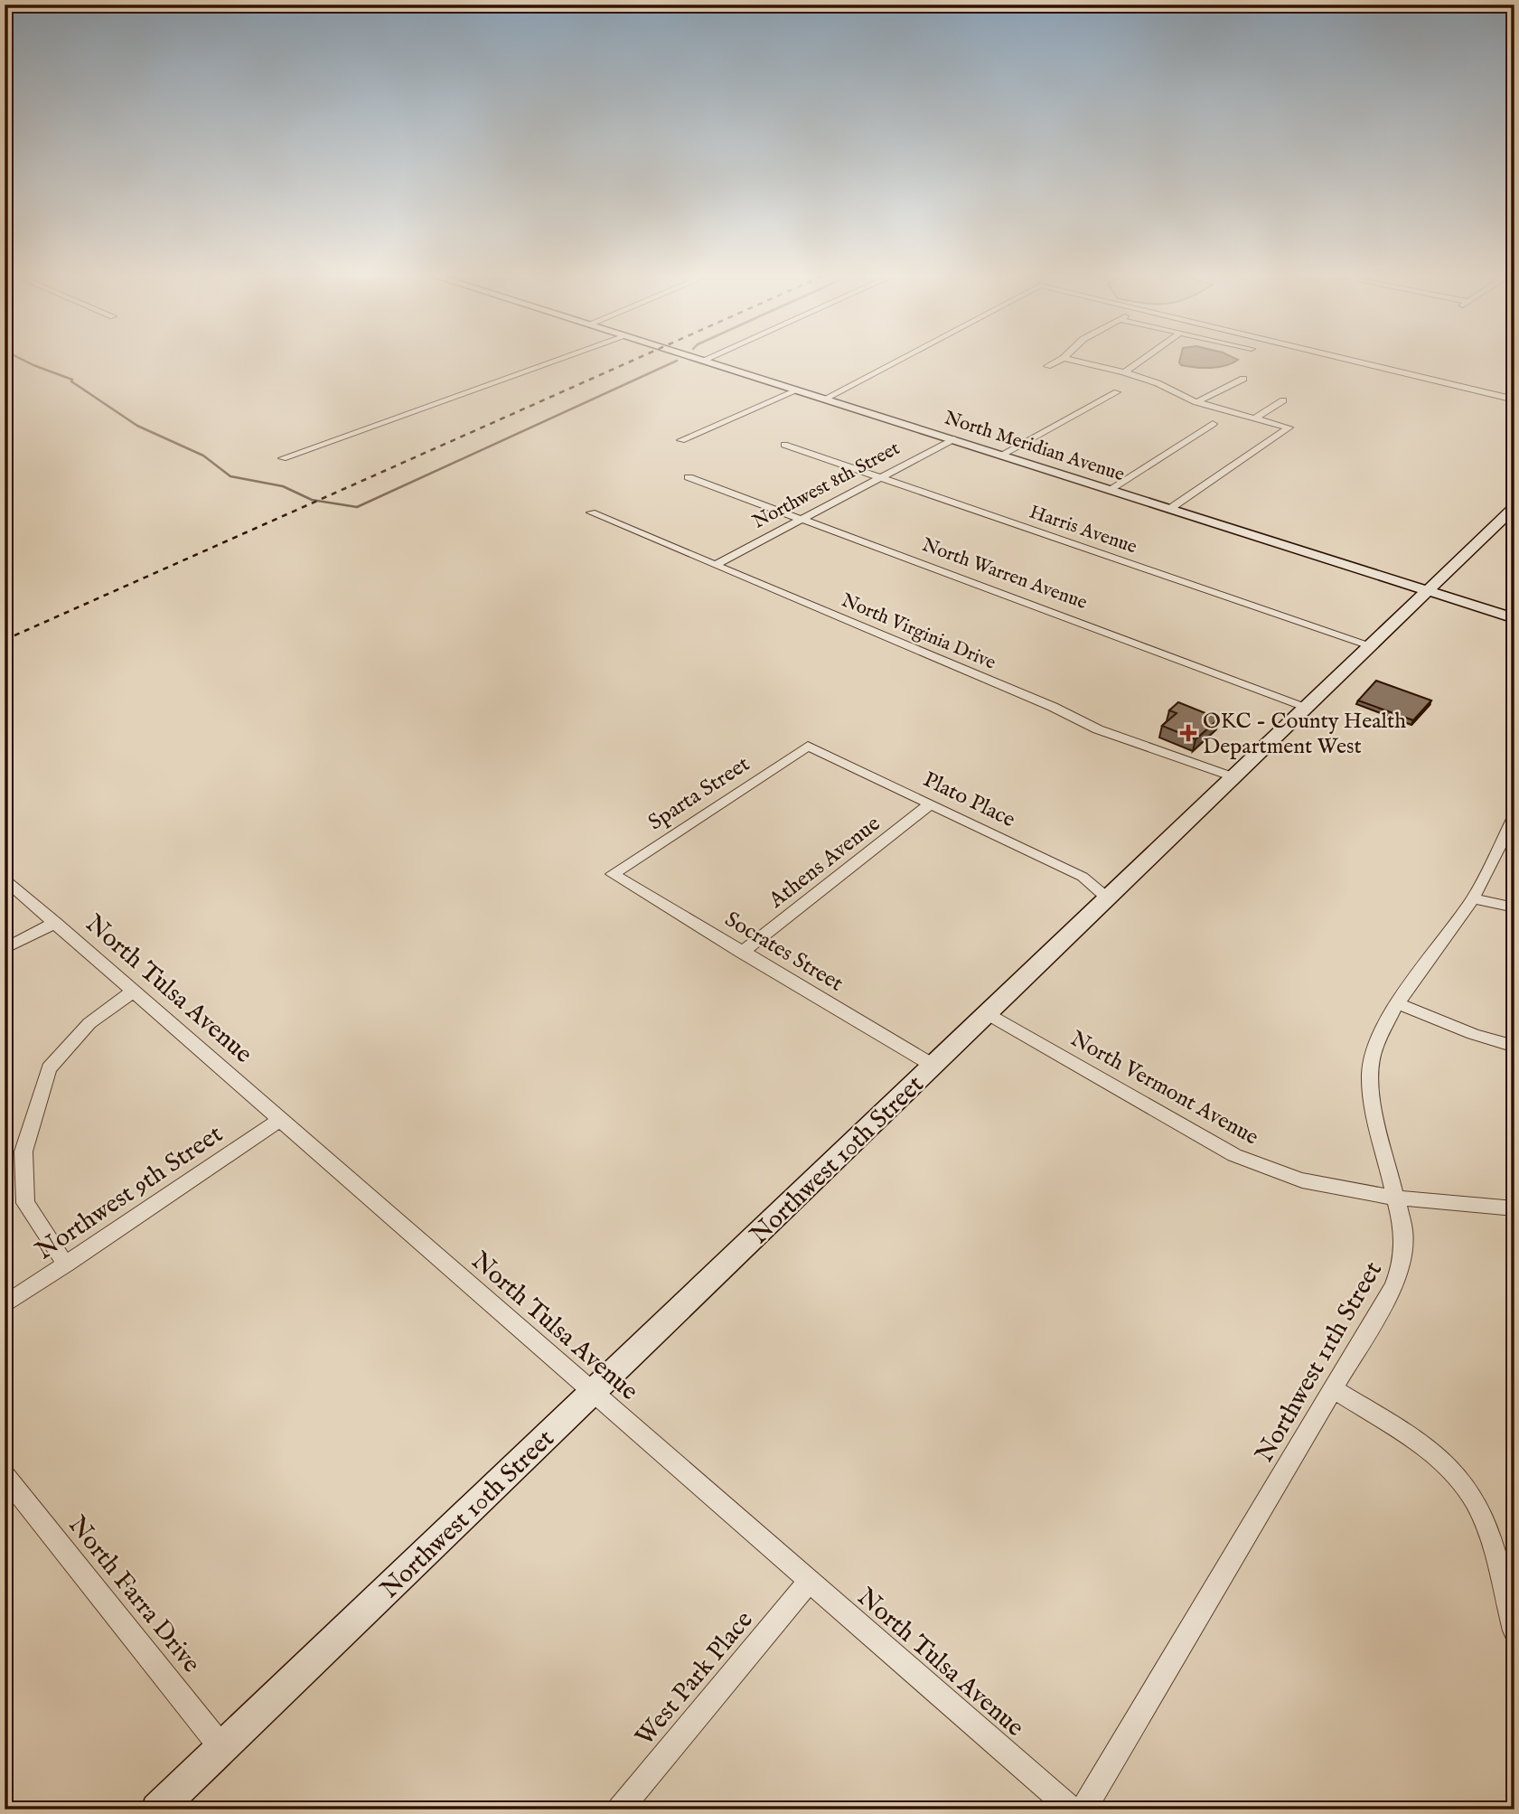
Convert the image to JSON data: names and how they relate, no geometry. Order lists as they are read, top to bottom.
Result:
{
  "streets": {
    "main road": ["North Meridian Avenue", "Northwest 10th Street"],
    "street": [
      "Northwest 8th Street",
      "Harris Avenue",
      "North Warren Avenue",
      "North Virginia Drive",
      "Sparta Street",
      "Plato Place",
      "Athens Avenue",
      "Socrates Street",
      "North Tulsa Avenue",
      "North Vermont Avenue",
      "Northwest 9th Street",
      "Northwest 11th Street",
      "North Farra Drive",
      "West Park Place"
    ]
  },
  "crossings": [
    ["North Meridian Avenue", "Northwest 8th Street"],
    ["North Meridian Avenue", "Northwest 10th Street"],
    ["Northwest 8th Street", "Harris Avenue"],
    ["Northwest 8th Street", "North Warren Avenue"],
    ["Northwest 8th Street", "North Virginia Drive"],
    ["Harris Avenue", "Northwest 10th Street"],
    ["North Warren Avenue", "Northwest 10th Street"],
    ["North Virginia Drive", "Northwest 10th Street"],
    ["Sparta Street", "Plato Place"],
    ["Sparta Street", "Socrates Street"],
    ["Plato Place", "Athens Avenue"],
    ["Plato Place", "Northwest 10th Street"],
    ["Athens Avenue", "Socrates Street"],
    ["Socrates Street", "Northwest 10th Street"],
    ["North Tulsa Avenue", "Northwest 10th Street"],
    ["North Tulsa Avenue", "Northwest 9th Street"],
    ["North Tulsa Avenue", "West Park Place"],
    ["North Vermont Avenue", "Northwest 10th Street"],
    ["North Vermont Avenue", "Northwest 11th Street"],
    ["Northwest 10th Street", "North Farra Drive"]
  ],
  "places": {
    "health": ["OKC - County Health Department West"]
  }
}
